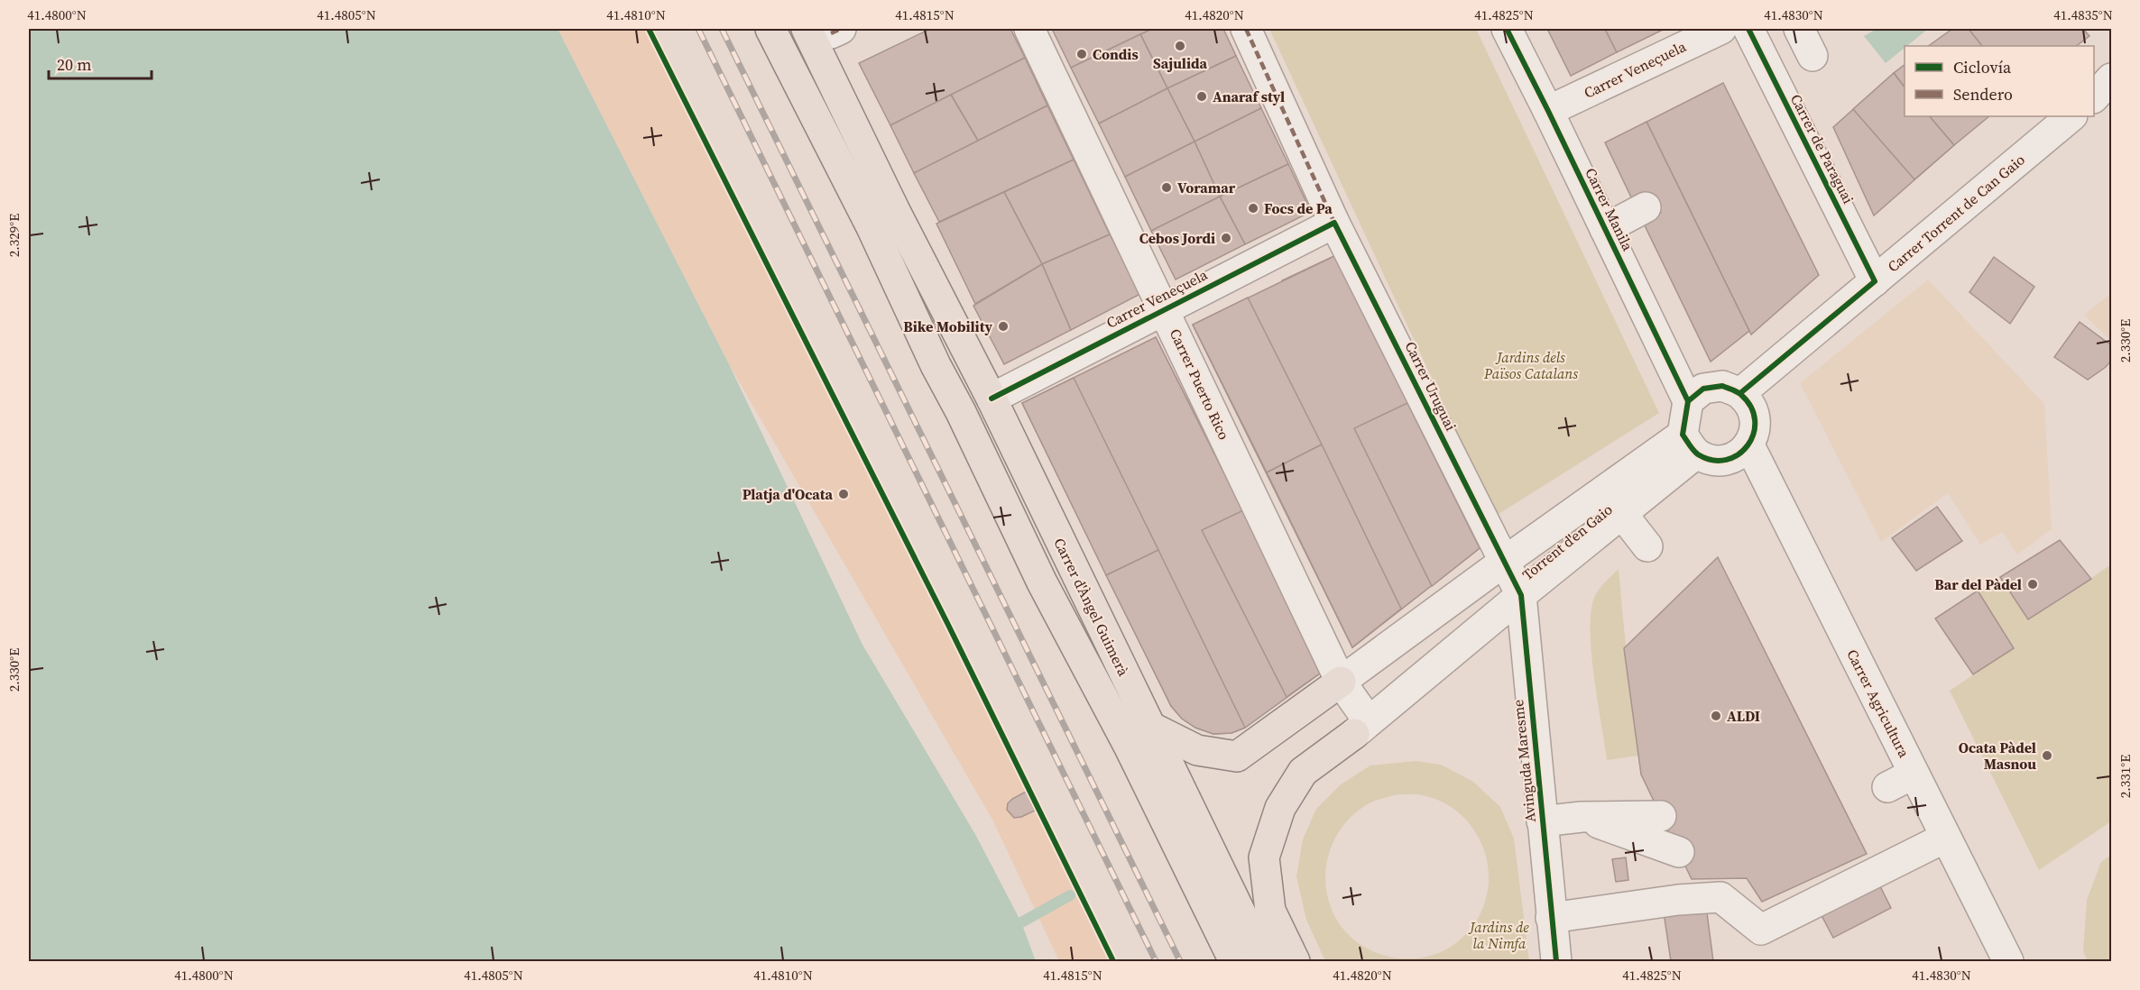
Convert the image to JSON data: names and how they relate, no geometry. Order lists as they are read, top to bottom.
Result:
{
  "streets": {
    "main road": ["Carrer d'Àngel Guimerà"],
    "street": [
      "Carrer Veneçuela",
      "Carrer de Paraguai",
      "Carrer Manila",
      "Carrer Torrent de Can Gaio",
      "Carrer Puerto Rico",
      "Carrer Uruguai",
      "Torrent d'en Gaio",
      "Carrer Agricultura",
      "Avinguda Maresme"
    ]
  },
  "crossings": [
    ["Carrer Veneçuela", "Carrer Manila"],
    ["Carrer Veneçuela", "Carrer Puerto Rico"],
    ["Carrer Veneçuela", "Carrer Uruguai"],
    ["Carrer Veneçuela", "Carrer d'Àngel Guimerà"],
    ["Carrer de Paraguai", "Carrer Torrent de Can Gaio"],
    ["Carrer Manila", "Carrer Torrent de Can Gaio"],
    ["Carrer Manila", "Torrent d'en Gaio"],
    ["Carrer Manila", "Carrer Agricultura"],
    ["Carrer Torrent de Can Gaio", "Torrent d'en Gaio"],
    ["Carrer Torrent de Can Gaio", "Carrer Agricultura"],
    ["Carrer Puerto Rico", "Torrent d'en Gaio"],
    ["Carrer Uruguai", "Torrent d'en Gaio"],
    ["Carrer Uruguai", "Avinguda Maresme"],
    ["Torrent d'en Gaio", "Carrer Agricultura"],
    ["Torrent d'en Gaio", "Avinguda Maresme"]
  ],
  "parks": ["Jardins dels Països Catalans", "Jardins de la Nimfa"],
  "places": [
    "Sajulida",
    "Condis",
    "Anaraf styl",
    "Voramar",
    "Focs de Pa",
    "Cebos Jordi",
    "Bike Mobility",
    "Platja d'Ocata",
    "Bar del Pàdel",
    "ALDI",
    "Ocata Pàdel Masnou"
  ],
  "legend": ["Ciclovía", "Sendero"],
  "scale_bar": "20 m",
  "coordinates": [
    "41.4800°N",
    "41.4805°N",
    "41.4810°N",
    "41.4815°N",
    "41.4820°N",
    "41.4825°N",
    "41.4830°N",
    "41.4835°N",
    "2.329°E",
    "2.330°E",
    "2.331°E"
  ]
}
